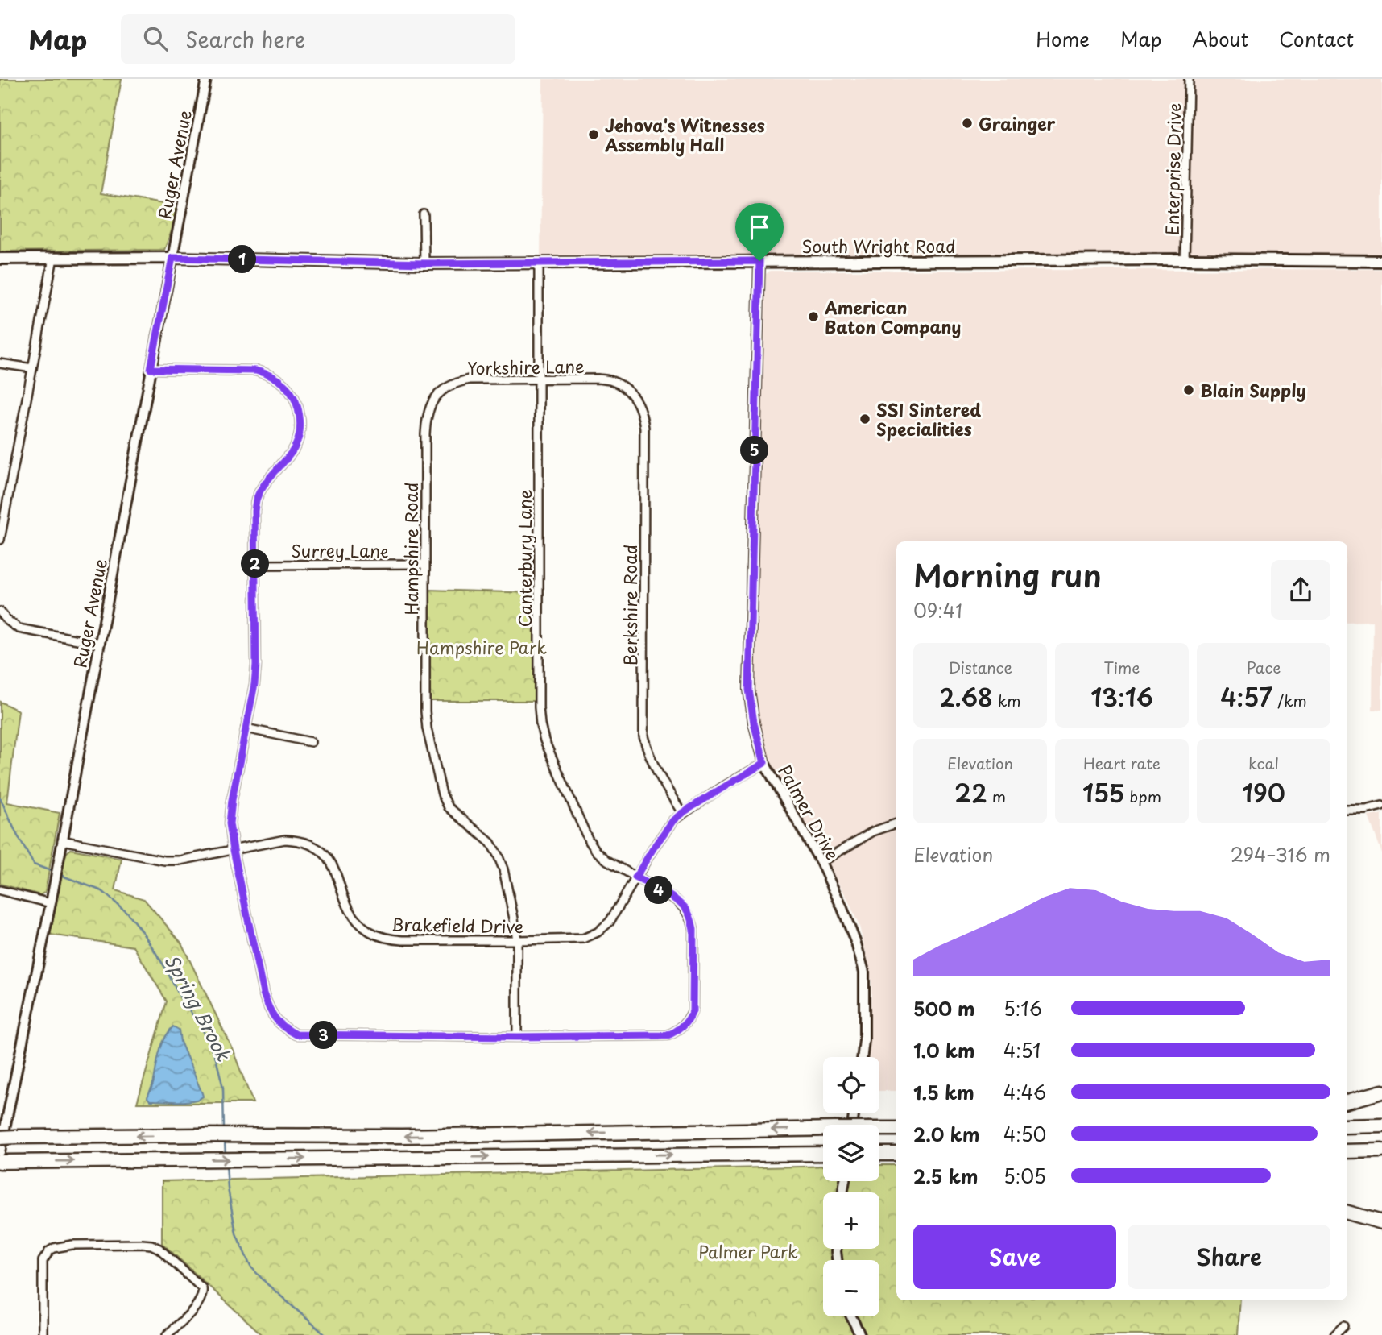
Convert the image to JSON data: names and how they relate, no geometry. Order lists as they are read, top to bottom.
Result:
{
  "streets": {
    "main road": ["South Wright Road"],
    "street": [
      "Ruger Avenue",
      "Enterprise Drive",
      "Yorkshire Lane",
      "Hampshire Road",
      "Surrey Lane",
      "Canterbury Lane",
      "Berkshire Road",
      "Palmer Drive",
      "Brakefield Drive"
    ]
  },
  "crossings": [
    ["Ruger Avenue", "South Wright Road"],
    ["Ruger Avenue", "Brakefield Drive"],
    ["Enterprise Drive", "South Wright Road"],
    ["South Wright Road", "Canterbury Lane"],
    ["South Wright Road", "Palmer Drive"],
    ["Yorkshire Lane", "Hampshire Road"],
    ["Yorkshire Lane", "Canterbury Lane"],
    ["Yorkshire Lane", "Berkshire Road"],
    ["Hampshire Road", "Surrey Lane"],
    ["Hampshire Road", "Canterbury Lane"],
    ["Hampshire Road", "Brakefield Drive"],
    ["Canterbury Lane", "Brakefield Drive"],
    ["Berkshire Road", "Brakefield Drive"],
    ["Palmer Drive", "Brakefield Drive"]
  ],
  "water": ["Spring Brook"],
  "parks": ["Hampshire Park", "Palmer Park"],
  "places": [
    "Grainger",
    "Jehova's Witnesses Assembly Hall",
    "American Baton Company",
    "Blain Supply",
    "SSI Sintered Specialities"
  ],
  "page": {
    "header": "Map",
    "search": "Search here",
    "nav": [
      "Home",
      "Map",
      "About",
      "Contact"
    ],
    "pins": [
      "1",
      "5",
      "2",
      "4",
      "3"
    ],
    "heading": ["Morning run", "09:41"],
    "stats": [
      ["Distance", "2.68 km"],
      ["Time", "13:16"],
      ["Pace", "4:57 /km"],
      ["Elevation", "22 m"],
      ["Heart rate", "155 bpm"],
      ["kcal", "190"]
    ],
    "chart": ["Elevation", "294–316 m"],
    "list": [
      {
        "name": "500 m",
        "note": "5:16"
      },
      {
        "name": "1.0 km",
        "note": "4:51"
      },
      {
        "name": "1.5 km",
        "note": "4:46"
      },
      {
        "name": "2.0 km",
        "note": "4:50"
      },
      {
        "name": "2.5 km",
        "note": "5:05"
      }
    ],
    "map_buttons": ["+", "−"],
    "buttons": ["Save", "Share"]
  }
}
